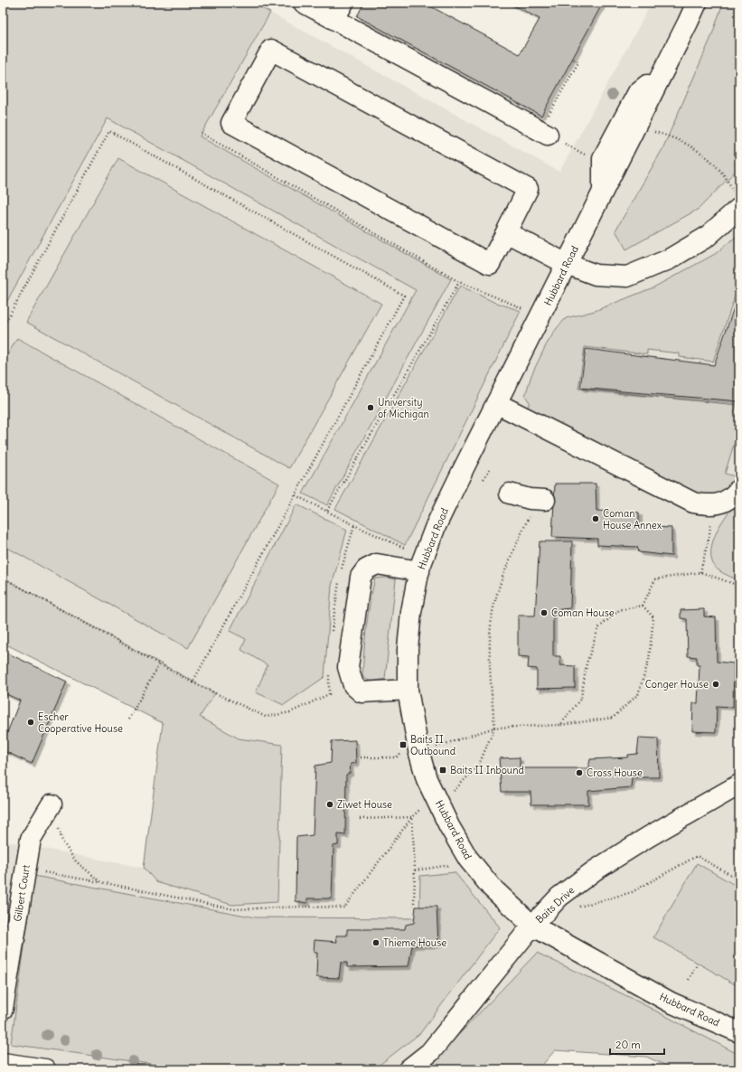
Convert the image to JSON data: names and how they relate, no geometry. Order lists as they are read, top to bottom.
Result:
{
  "streets": {
    "street": ["Hubbard Road", "Gilbert Court", "Baits Drive"]
  },
  "crossings": [
    ["Hubbard Road", "Baits Drive"]
  ],
  "places": {
    "other": [
      "University of Michigan",
      "Coman House Annex",
      "Coman House",
      "Conger House",
      "Escher Cooperative House",
      "Cross House",
      "Ziwet House",
      "Thieme House"
    ],
    "transit": ["Baits II Outbound", "Baits II Inbound"]
  },
  "scale_bar": "20 m"
}
